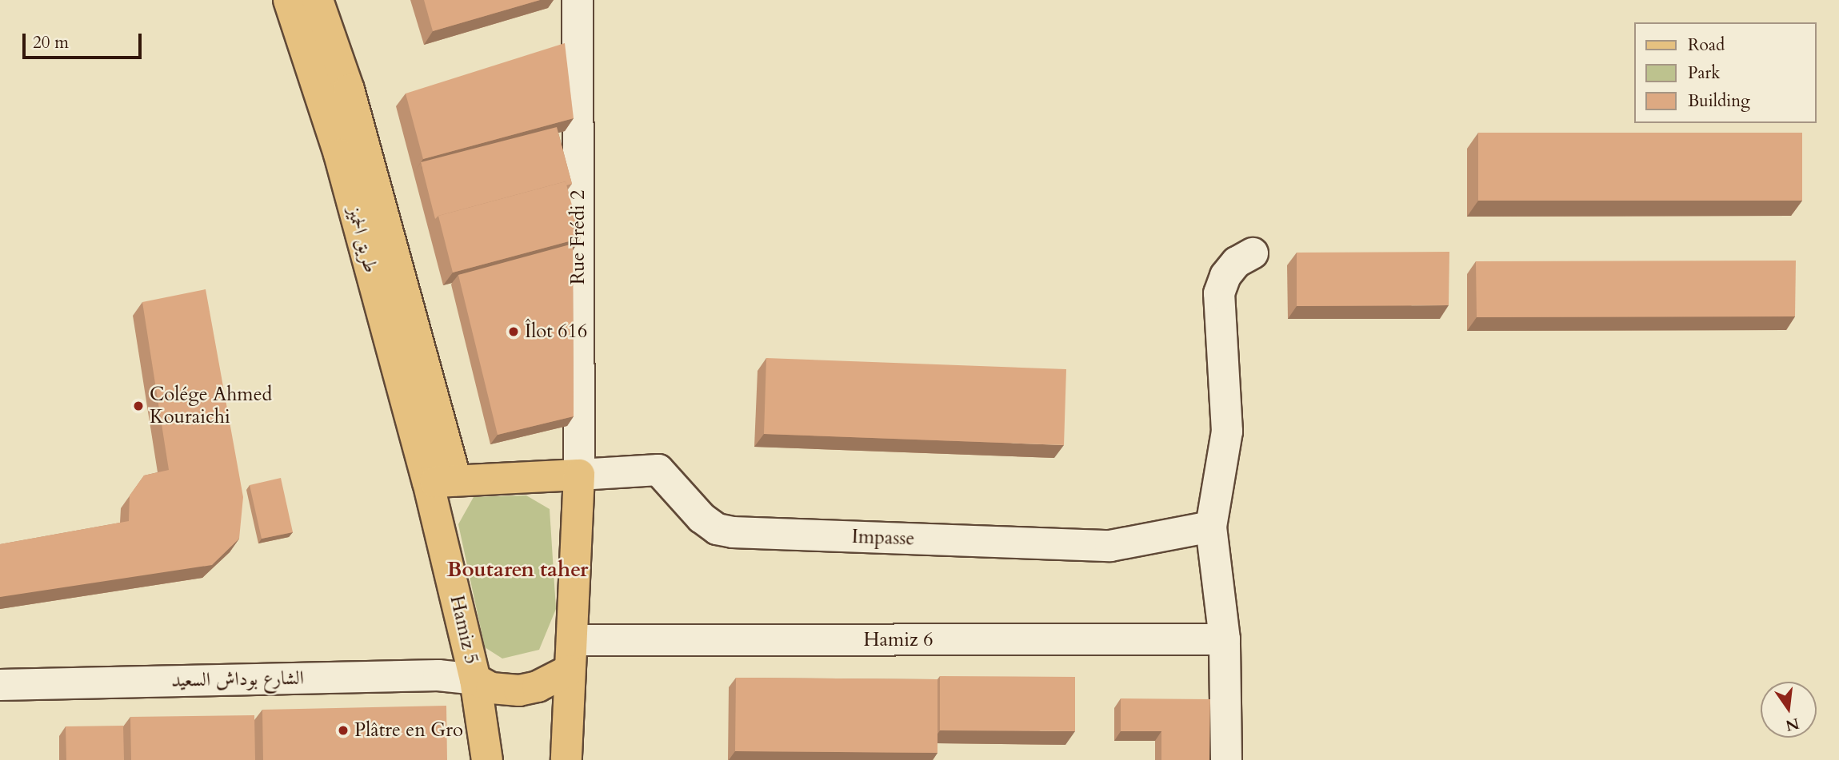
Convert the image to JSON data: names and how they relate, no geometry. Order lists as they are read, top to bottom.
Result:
{
  "streets": {
    "main road": ["طريق الحميز", "Hamiz 5"],
    "street": [
      "Rue Frédi 2",
      "Impasse",
      "Hamiz 6",
      "الشارع بوداش السعيد"
    ]
  },
  "crossings": [
    ["Rue Frédi 2", "Impasse"],
    ["طريق الحميز", "Hamiz 5"],
    ["Hamiz 5", "الشارع بوداش السعيد"]
  ],
  "districts": ["Boutaren taher"],
  "places": ["Îlot 616", "Colége Ahmed Kouraichi", "Plâtre en Gro"],
  "legend": ["Road", "Park", "Building"],
  "scale_bar": "20 m",
  "north": "bottom"
}
